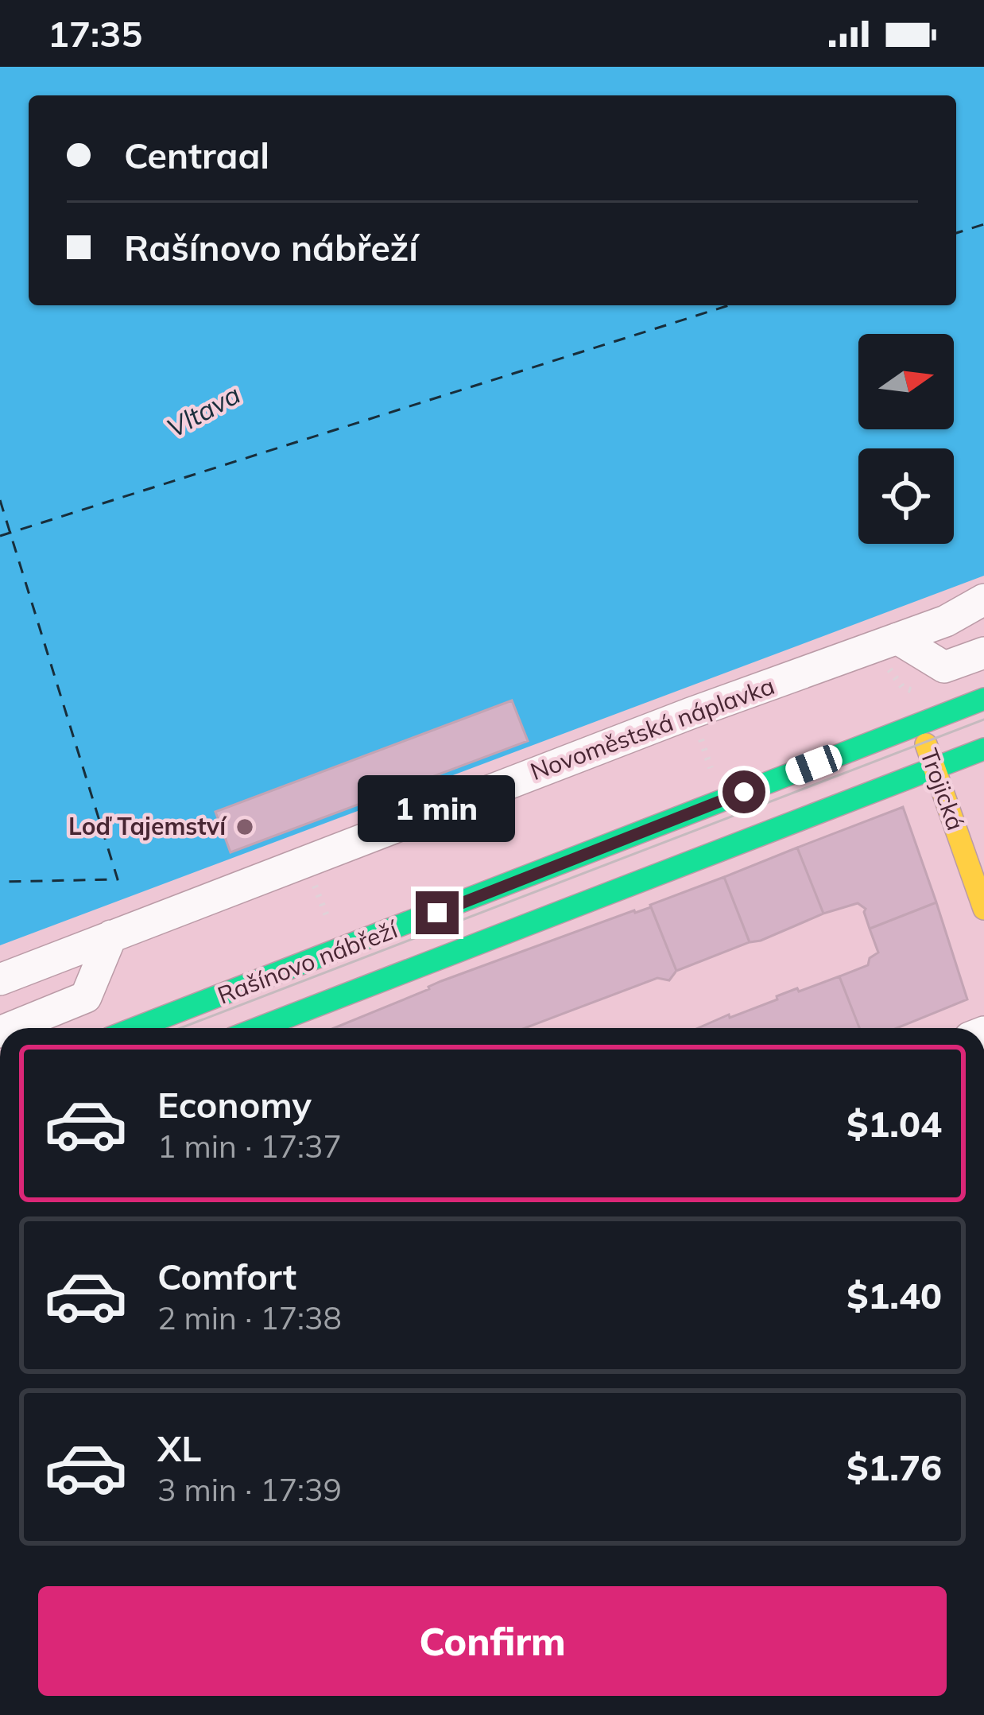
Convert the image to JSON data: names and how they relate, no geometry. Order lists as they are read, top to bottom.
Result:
{
  "streets": {
    "main road": ["Trojická", "Rašínovo nábřeží"],
    "street": ["Novoměstská náplavka"]
  },
  "crossings": [
    ["Trojická", "Rašínovo nábřeží"]
  ],
  "water": ["Vltava"],
  "places": ["Loď Tajemství"],
  "north": "right",
  "page": {
    "status": "17:35",
    "banner": ["Centraal", "Rašínovo nábřeží"],
    "bubble": "1 min",
    "list": [
      {
        "name": "Economy",
        "note": "1 min · 17:37",
        "value": "$1.04"
      },
      {
        "name": "Comfort",
        "note": "2 min · 17:38",
        "value": "$1.40"
      },
      {
        "name": "XL",
        "note": "3 min · 17:39",
        "value": "$1.76"
      }
    ],
    "buttons": "Confirm"
  }
}
